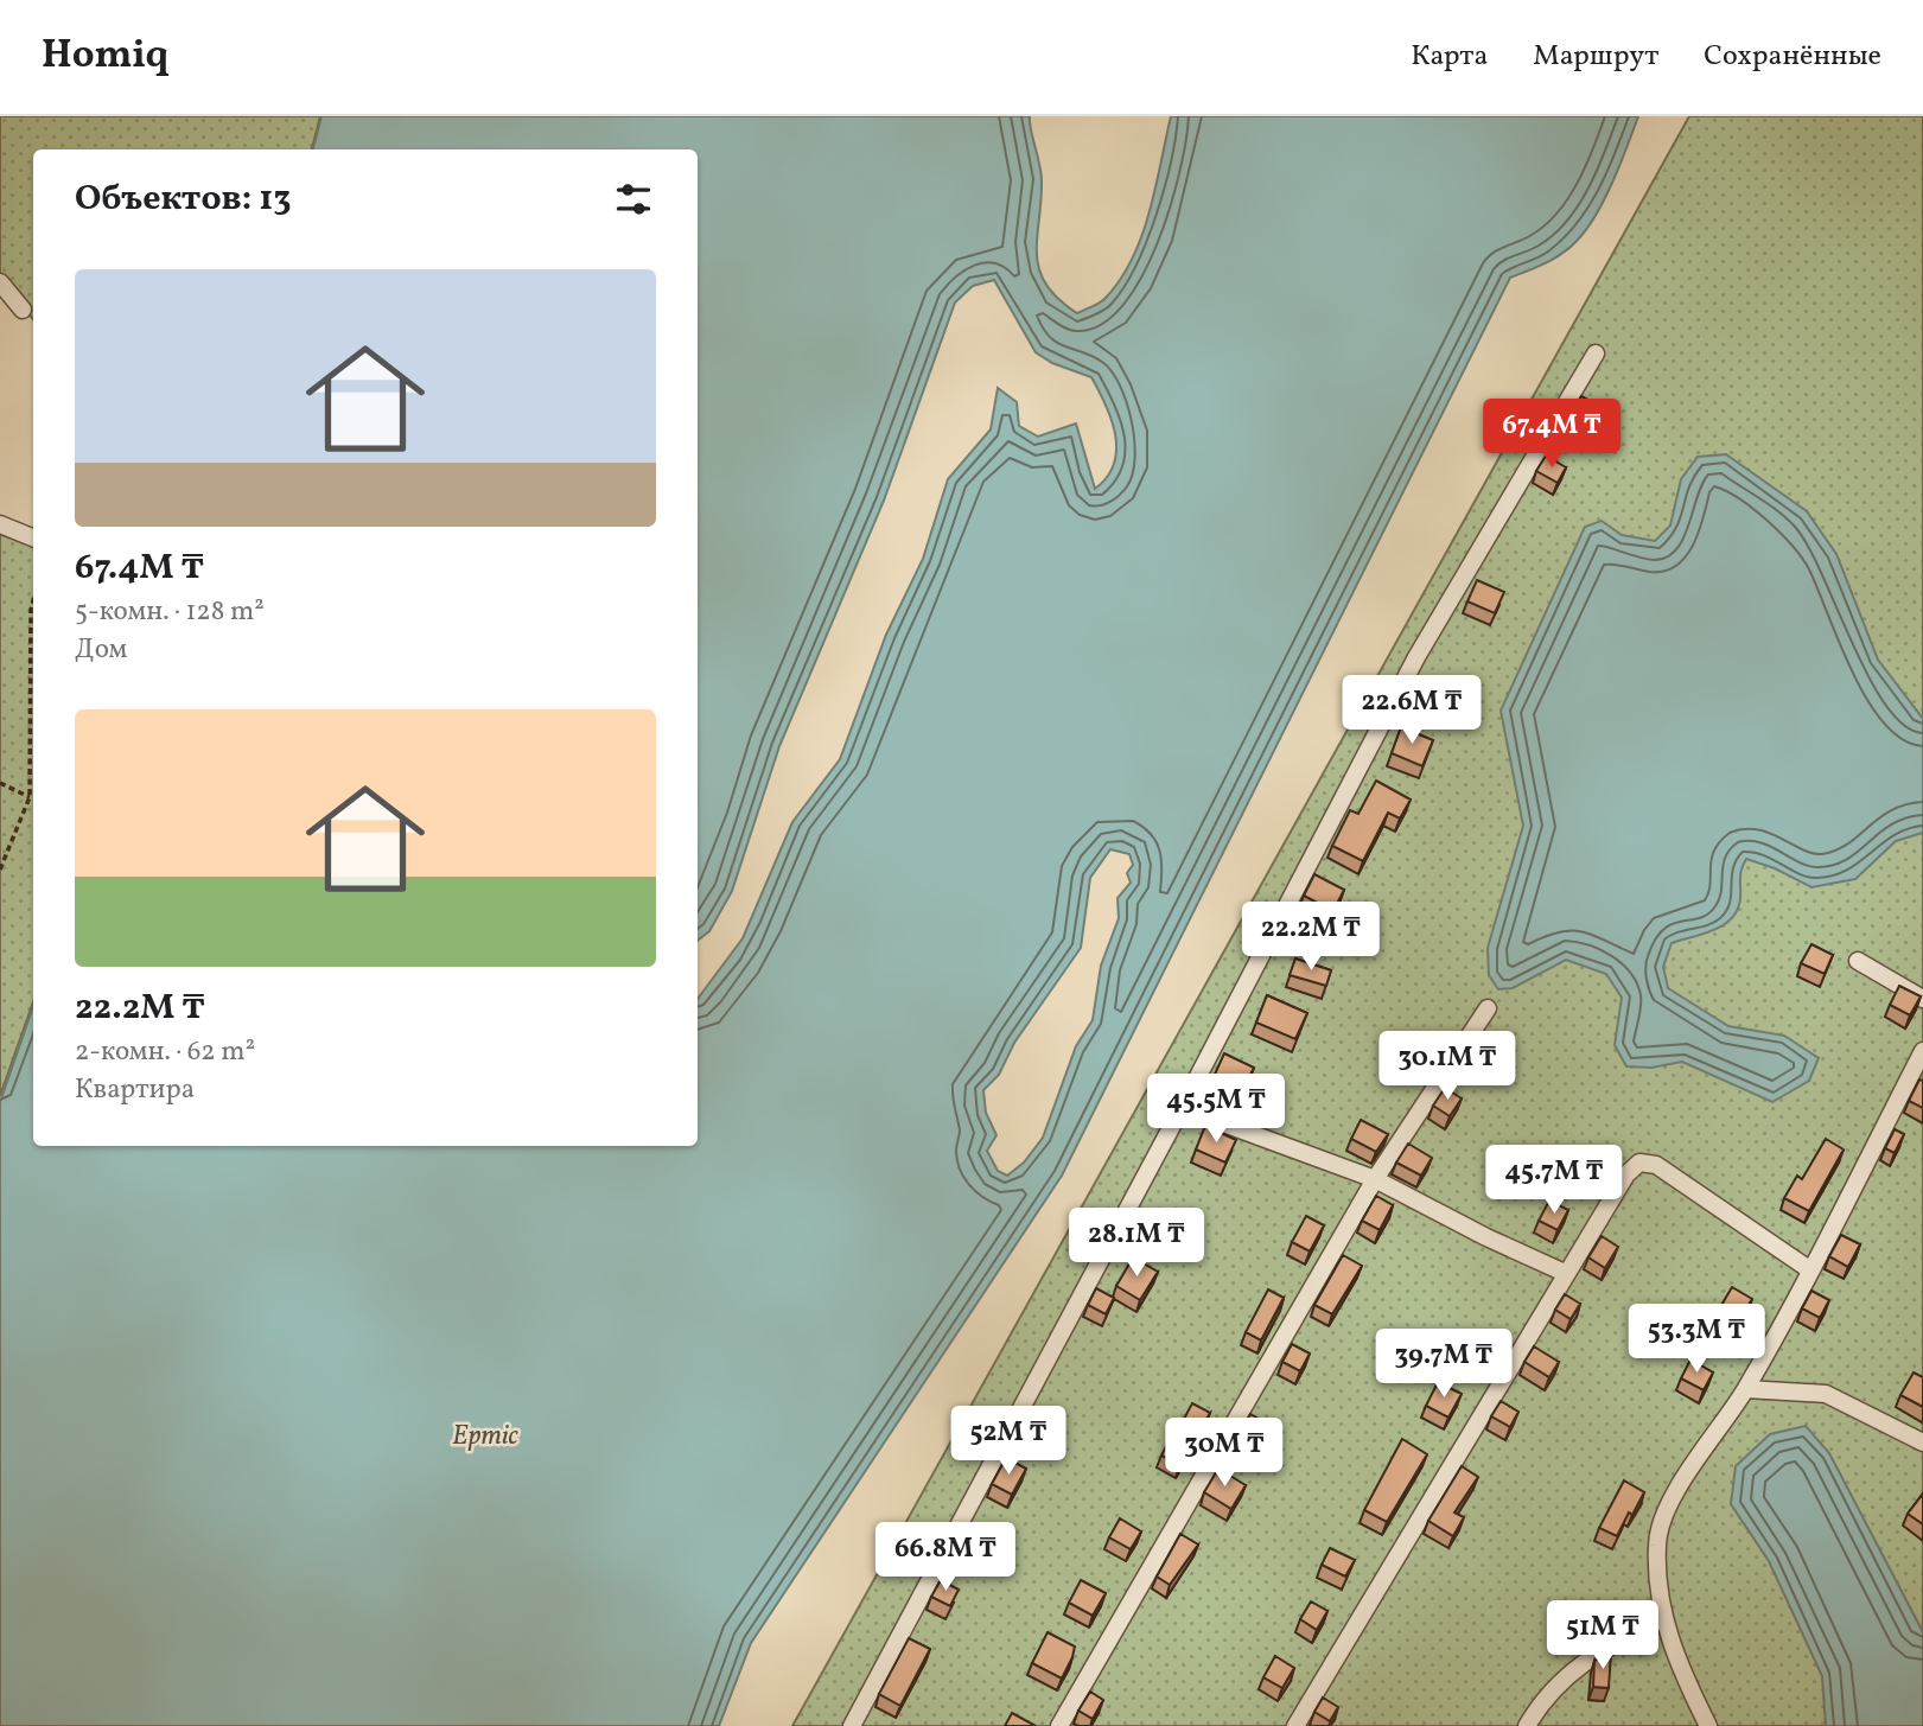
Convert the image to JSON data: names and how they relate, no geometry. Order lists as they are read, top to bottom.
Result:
{
  "water": ["Ертіс"],
  "page": {
    "header": "Homiq",
    "nav": ["Карта", "Маршрут", "Сохранённые"],
    "heading": "Объектов: 13",
    "list": [
      {
        "name": "67.4M ₸",
        "note": "5-комн. · 128 m² · Дом"
      },
      {
        "name": "22.2M ₸",
        "note": "2-комн. · 62 m² · Квартира"
      }
    ],
    "price": [
      "67.4M ₸",
      "22.6M ₸",
      "22.2M ₸",
      "30.1M ₸",
      "45.5M ₸",
      "45.7M ₸",
      "28.1M ₸",
      "53.3M ₸",
      "39.7M ₸",
      "52M ₸",
      "30M ₸",
      "66.8M ₸",
      "51M ₸"
    ]
  }
}
